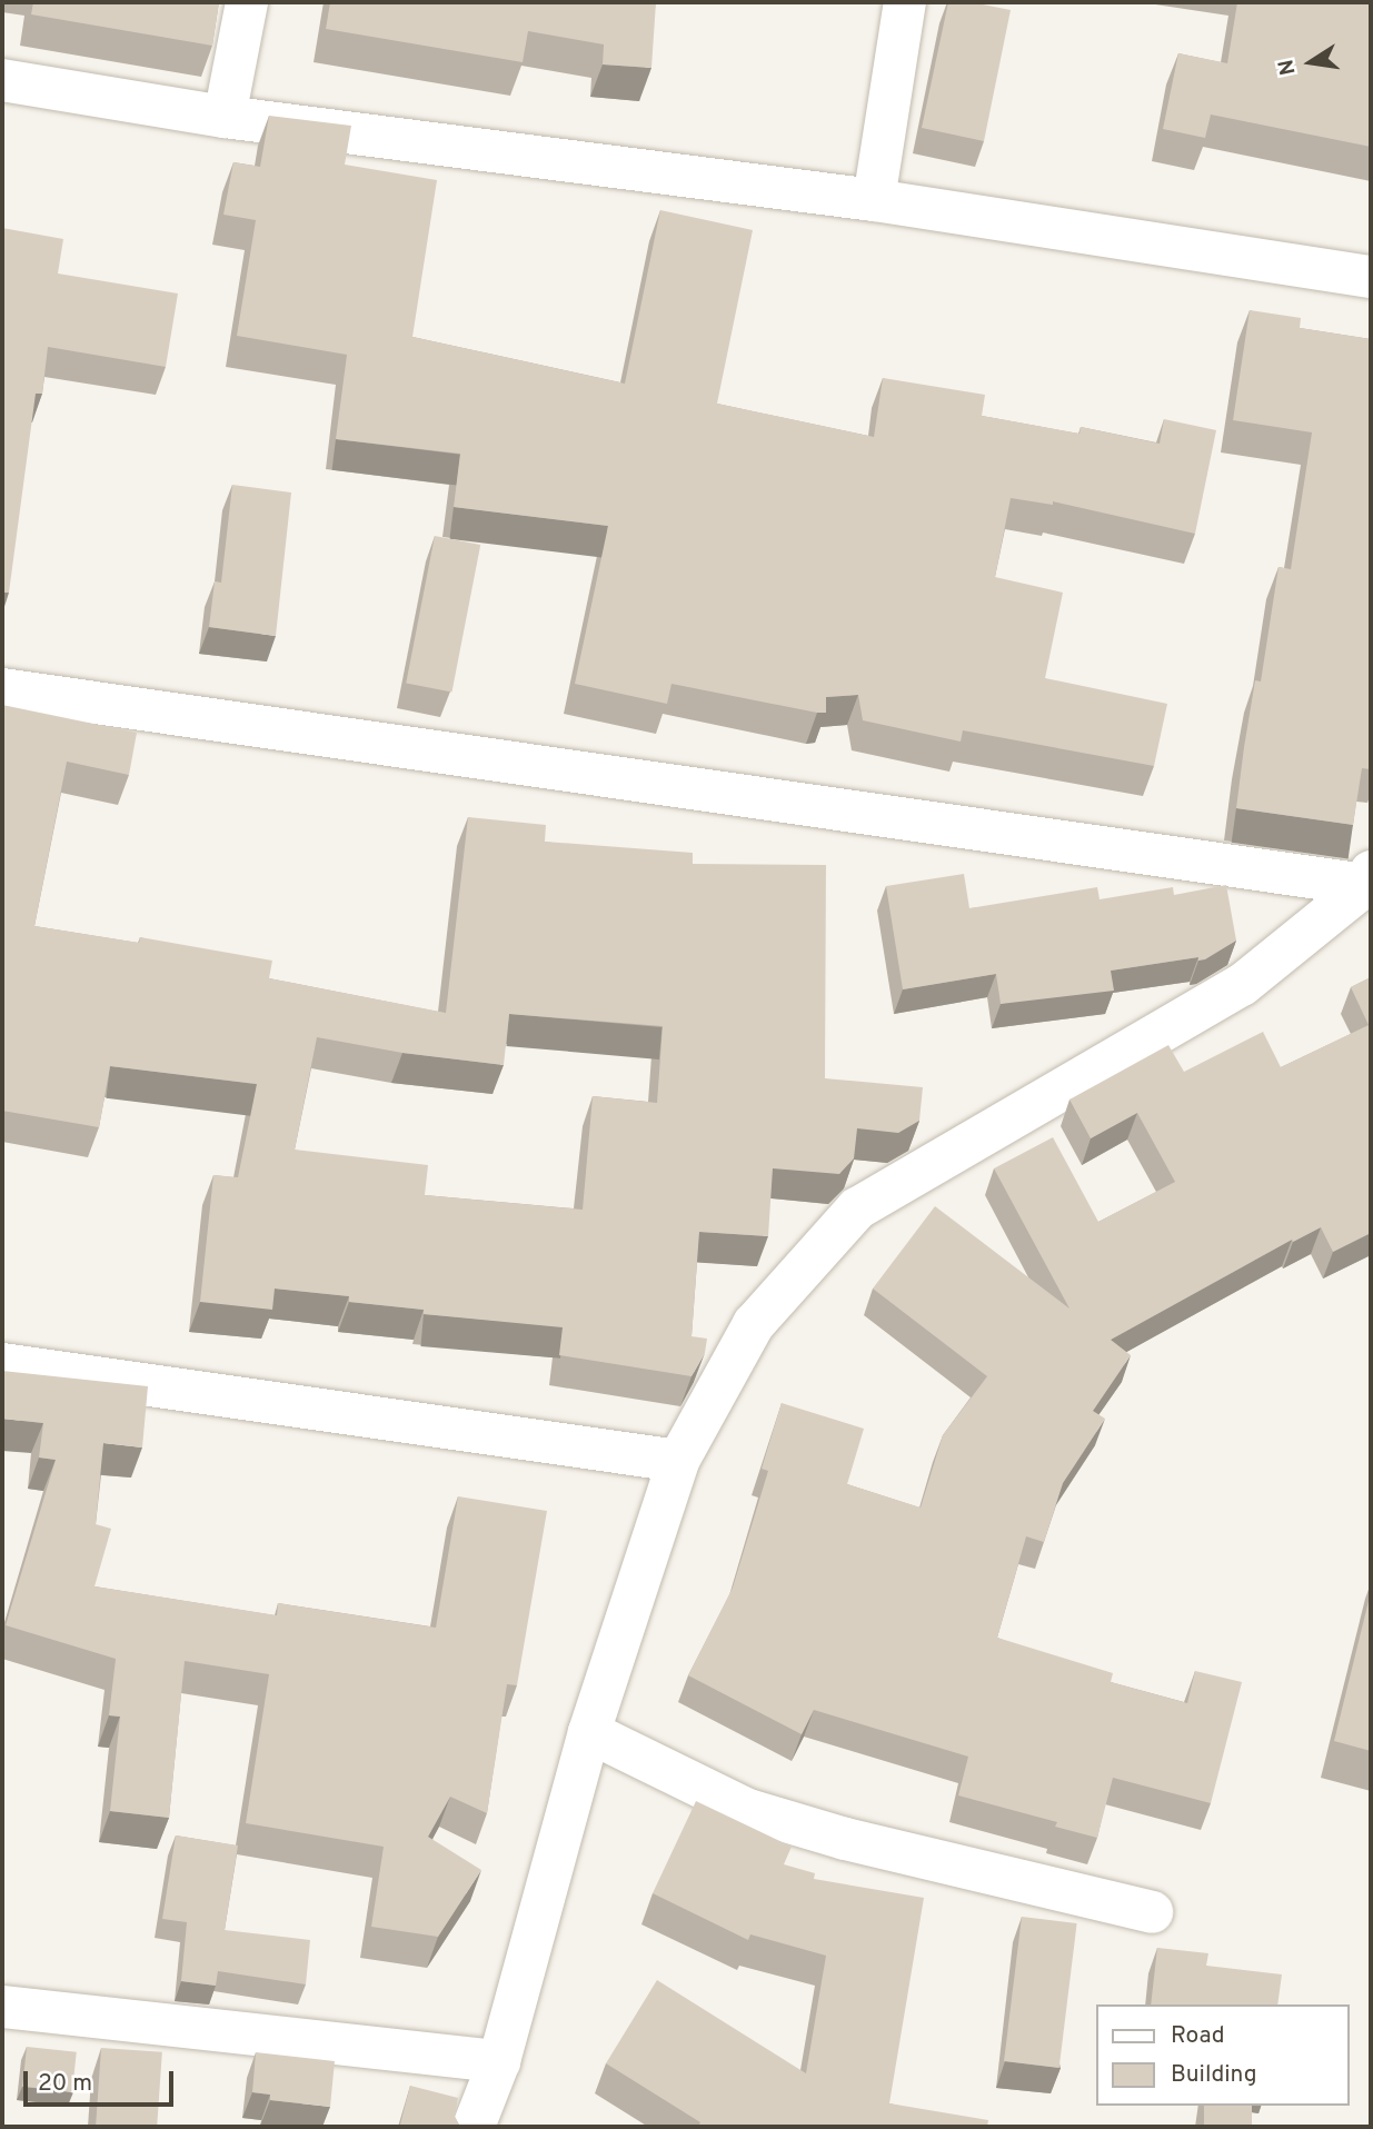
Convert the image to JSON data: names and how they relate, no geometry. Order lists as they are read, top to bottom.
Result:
{
  "legend": ["Road", "Building"],
  "scale_bar": "20 m",
  "north": "left"
}
